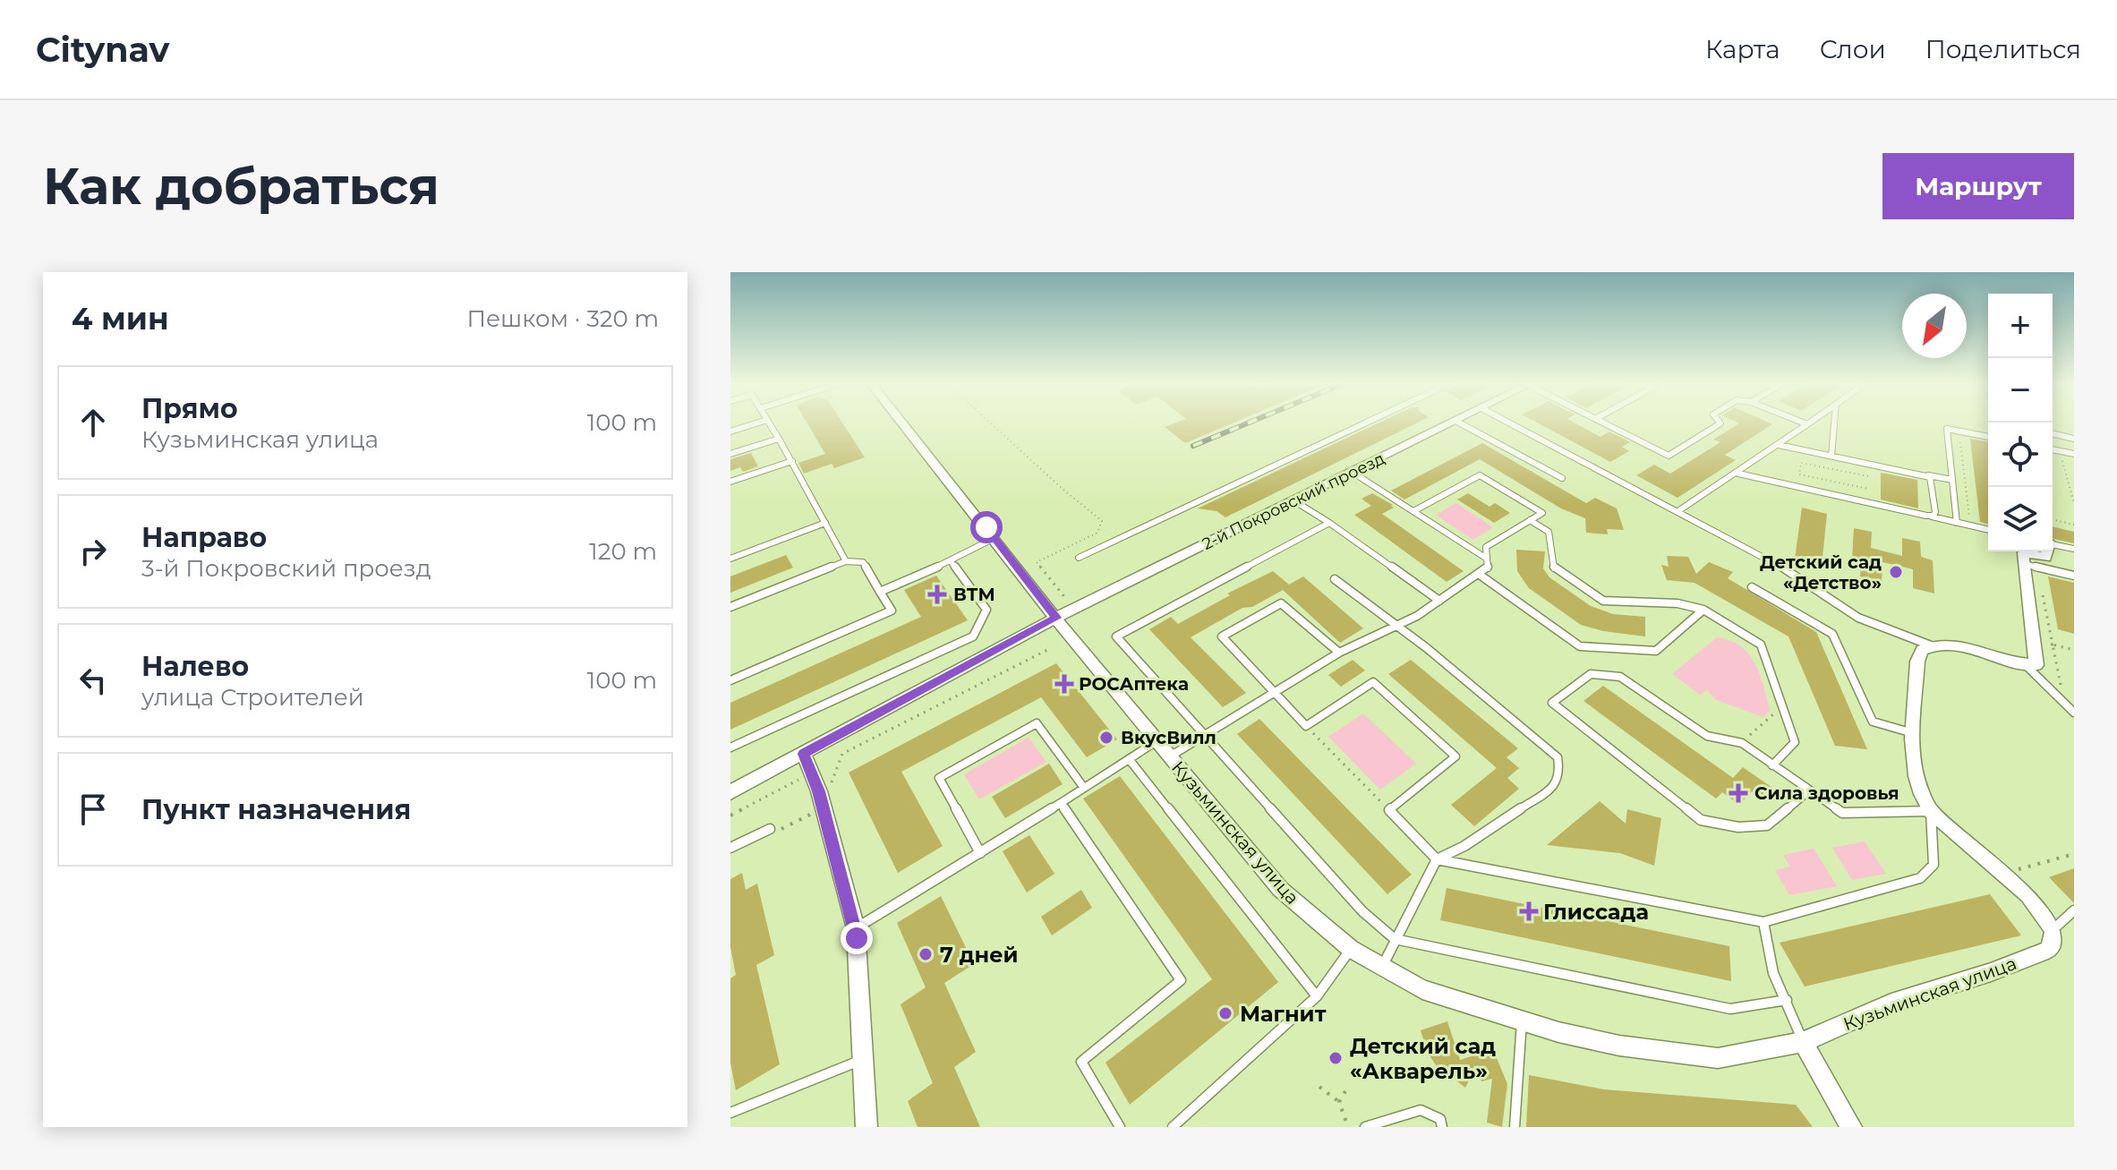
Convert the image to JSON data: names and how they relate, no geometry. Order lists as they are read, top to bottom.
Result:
{
  "streets": {
    "street": ["2-й Покровский проезд", "Кузьминская улица"]
  },
  "crossings": [
    ["2-й Покровский проезд", "Кузьминская улица"]
  ],
  "places": {
    "other": [
      "Детский сад «Детство»",
      "ВкусВилл",
      "7 дней",
      "Магнит",
      "Детский сад «Акварель»"
    ],
    "health": [
      "ВТМ",
      "РОСАптека",
      "Сила здоровья",
      "Глиссада"
    ]
  },
  "north": "bottom left",
  "page": {
    "header": "Citynav",
    "nav": ["Карта", "Слои", "Поделиться"],
    "buttons": "Маршрут",
    "title": "Как добраться",
    "heading": ["4 мин", "Пешком · 320 m"],
    "map_buttons": ["+", "−"],
    "list": [
      ["Прямо", "Кузьминская улица", "100 m"],
      ["Направо", "3-й Покровский проезд", "120 m"],
      ["Налево", "улица Строителей", "100 m"],
      "Пункт назначения"
    ]
  }
}
